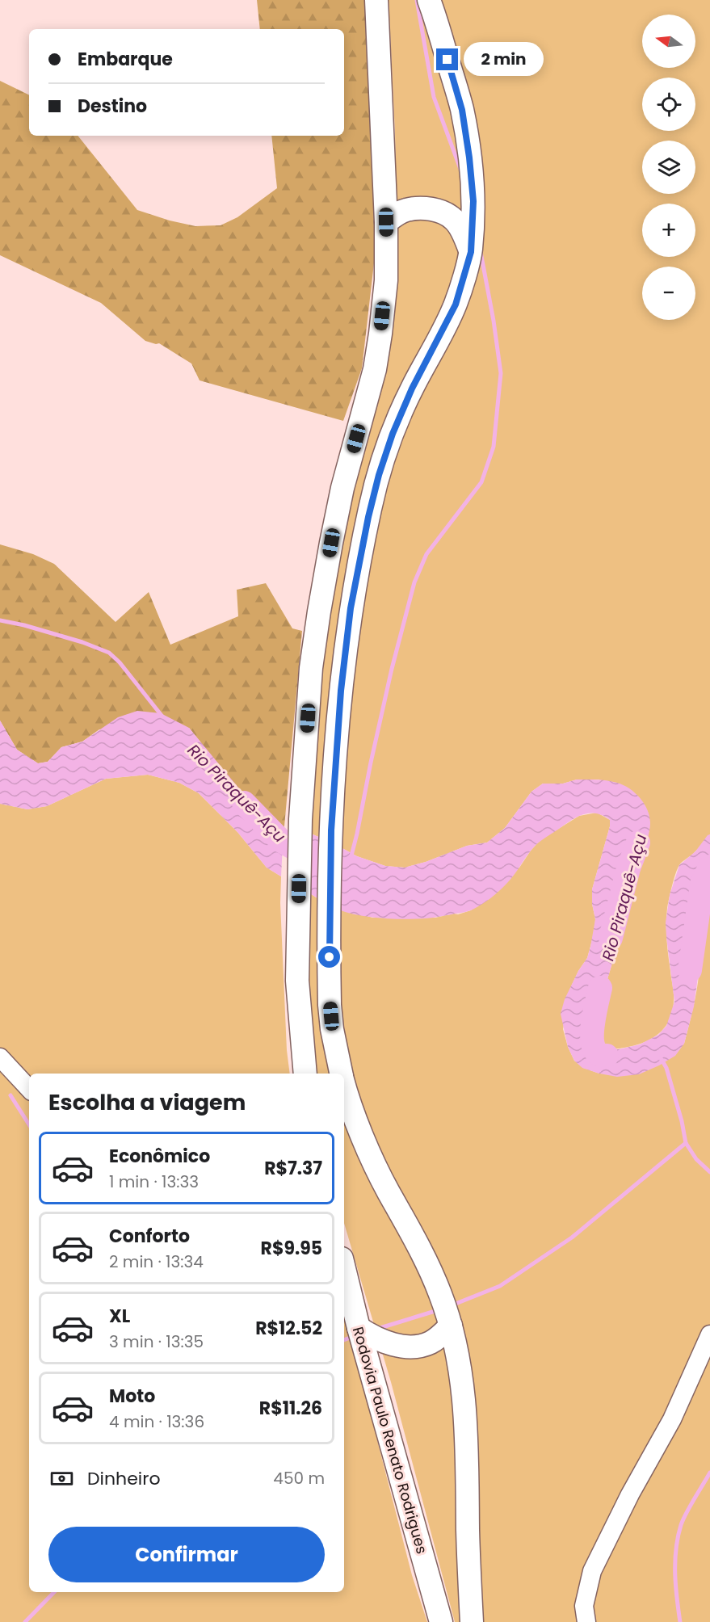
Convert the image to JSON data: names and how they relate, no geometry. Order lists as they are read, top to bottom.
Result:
{
  "streets": {
    "main road": ["Rodovia Paulo Renato Rodrigues"]
  },
  "water": ["Rio Piraquê-Açu"],
  "north": "left",
  "page": {
    "map_buttons": ["+", "−"],
    "banner": ["Embarque", "Destino"],
    "bubble": "2 min",
    "heading": "Escolha a viagem",
    "list": [
      {
        "name": "Econômico",
        "note": "1 min · 13:33",
        "value": "R$7.37"
      },
      {
        "name": "Conforto",
        "note": "2 min · 13:34",
        "value": "R$9.95"
      },
      {
        "name": "XL",
        "note": "3 min · 13:35",
        "value": "R$12.52"
      },
      {
        "name": "Moto",
        "note": "4 min · 13:36",
        "value": "R$11.26"
      }
    ],
    "pay": ["Dinheiro", "450 m"],
    "buttons": "Confirmar"
  }
}
